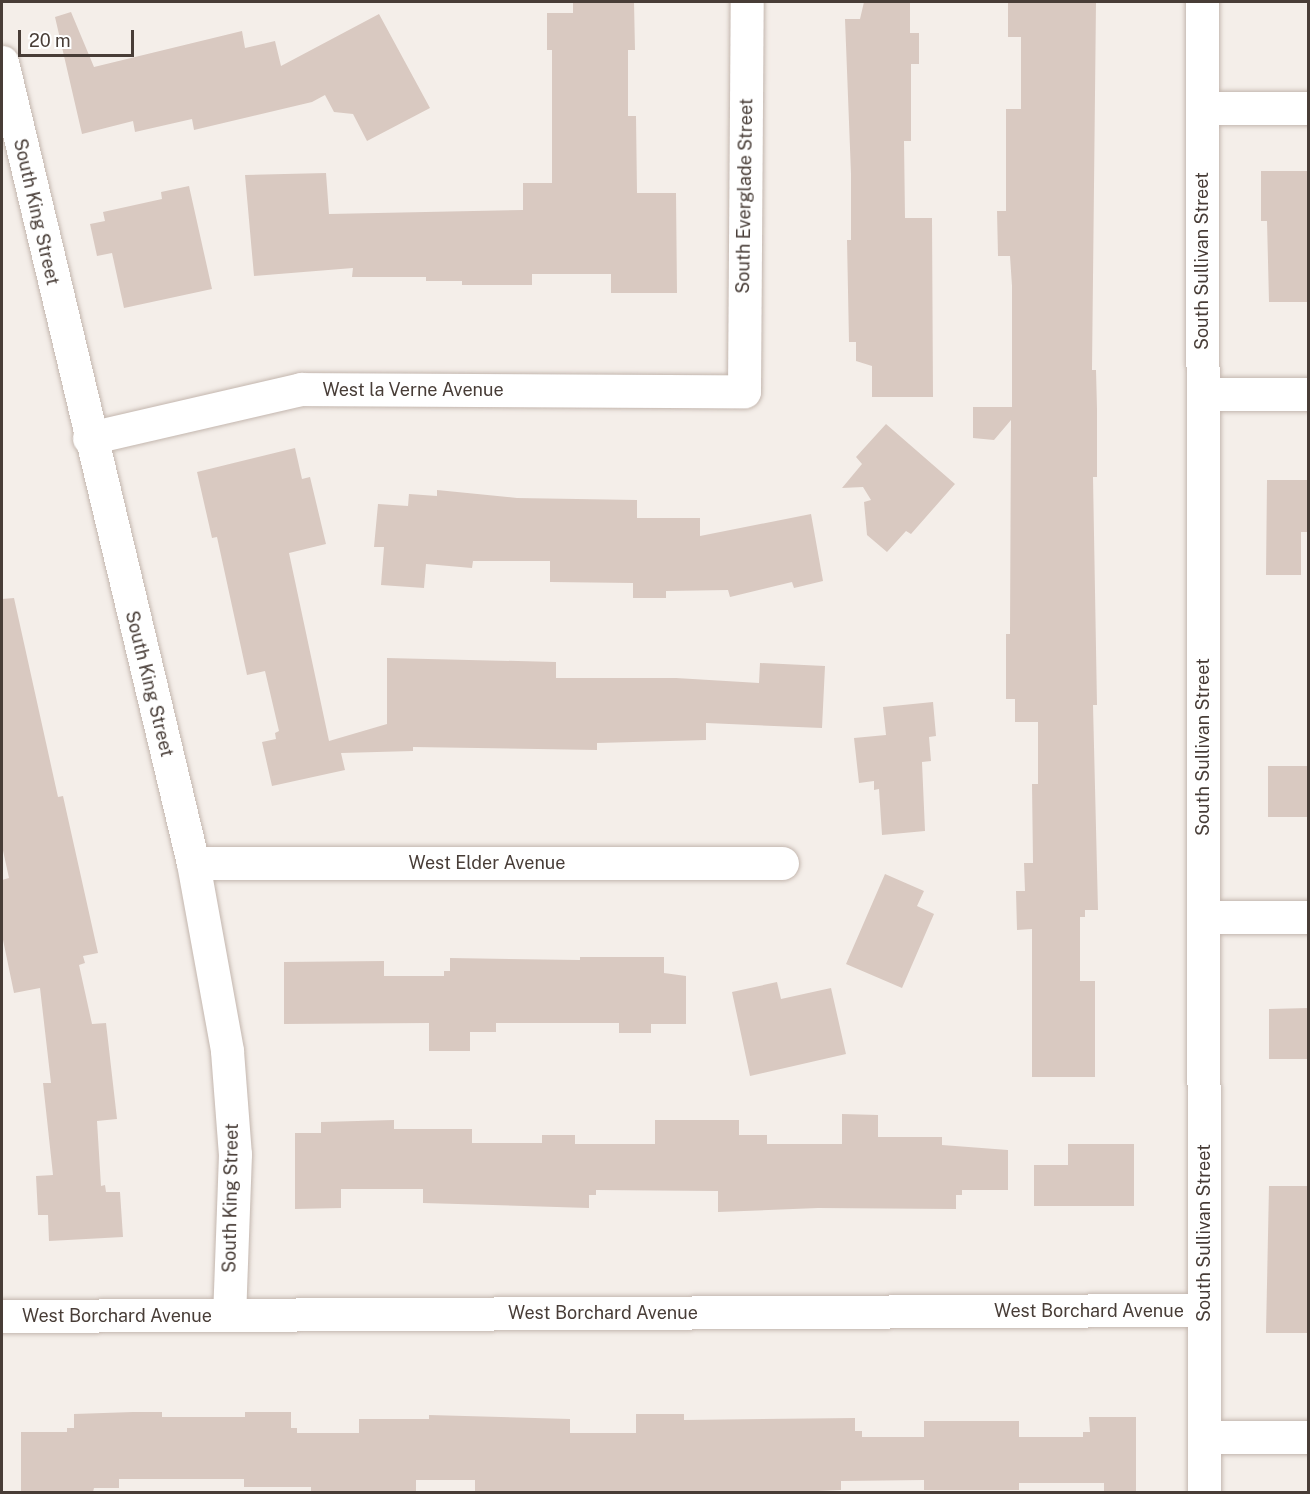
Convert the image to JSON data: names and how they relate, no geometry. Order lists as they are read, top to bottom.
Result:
{
  "streets": {
    "street": [
      "South Everglade Street",
      "South King Street",
      "South Sullivan Street",
      "West la Verne Avenue",
      "West Elder Avenue",
      "West Borchard Avenue"
    ]
  },
  "crossings": [
    ["South Everglade Street", "West la Verne Avenue"],
    ["South King Street", "West la Verne Avenue"],
    ["South King Street", "West Elder Avenue"],
    ["South King Street", "West Borchard Avenue"],
    ["South Sullivan Street", "West Borchard Avenue"]
  ],
  "scale_bar": "20 m"
}
